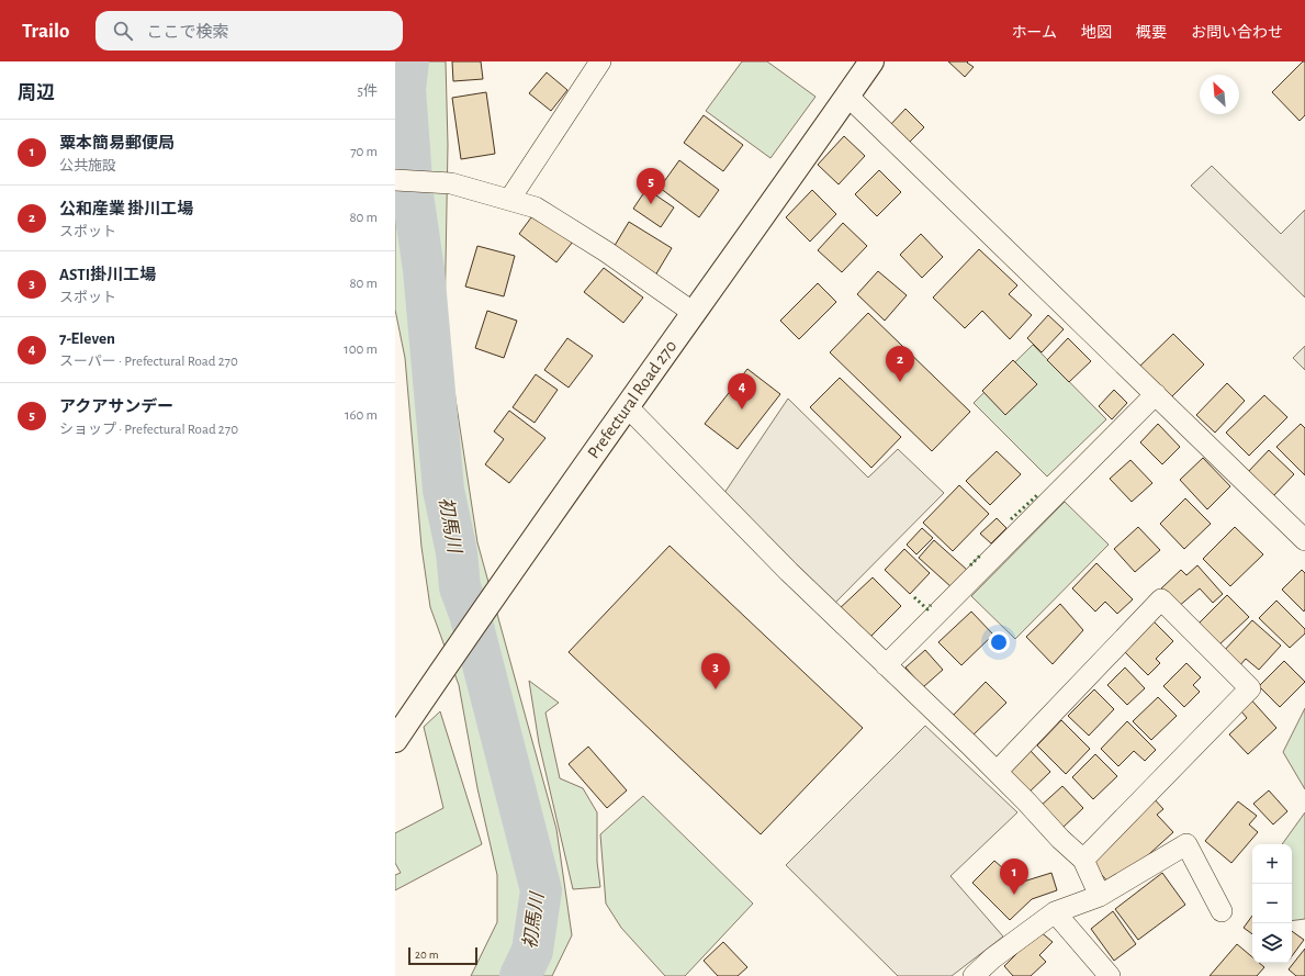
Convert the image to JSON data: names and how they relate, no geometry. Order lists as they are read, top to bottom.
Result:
{
  "streets": {
    "main road": ["Prefectural Road 270"]
  },
  "water": ["初馬川"],
  "scale_bar": "20 m",
  "north": "top left",
  "page": {
    "header": "Trailo",
    "search": "ここで検索",
    "nav": [
      "ホーム",
      "地図",
      "概要",
      "お問い合わせ"
    ],
    "heading": ["周辺", "5件"],
    "list": [
      {
        "mark": "1",
        "name": "粟本簡易郵便局",
        "note": "公共施設",
        "value": "70 m"
      },
      {
        "mark": "2",
        "name": "公和産業 掛川工場",
        "note": "スポット",
        "value": "80 m"
      },
      {
        "mark": "3",
        "name": "ASTI掛川工場",
        "note": "スポット",
        "value": "80 m"
      },
      {
        "mark": "4",
        "name": "7-Eleven",
        "note": "スーパー · Prefectural Road 270",
        "value": "100 m"
      },
      {
        "mark": "5",
        "name": "アクアサンデー",
        "note": "ショップ · Prefectural Road 270",
        "value": "160 m"
      }
    ],
    "pins": [
      "5",
      "2",
      "4",
      "3",
      "1"
    ],
    "map_buttons": ["+", "−"],
    "scale": "20 m"
  }
}
